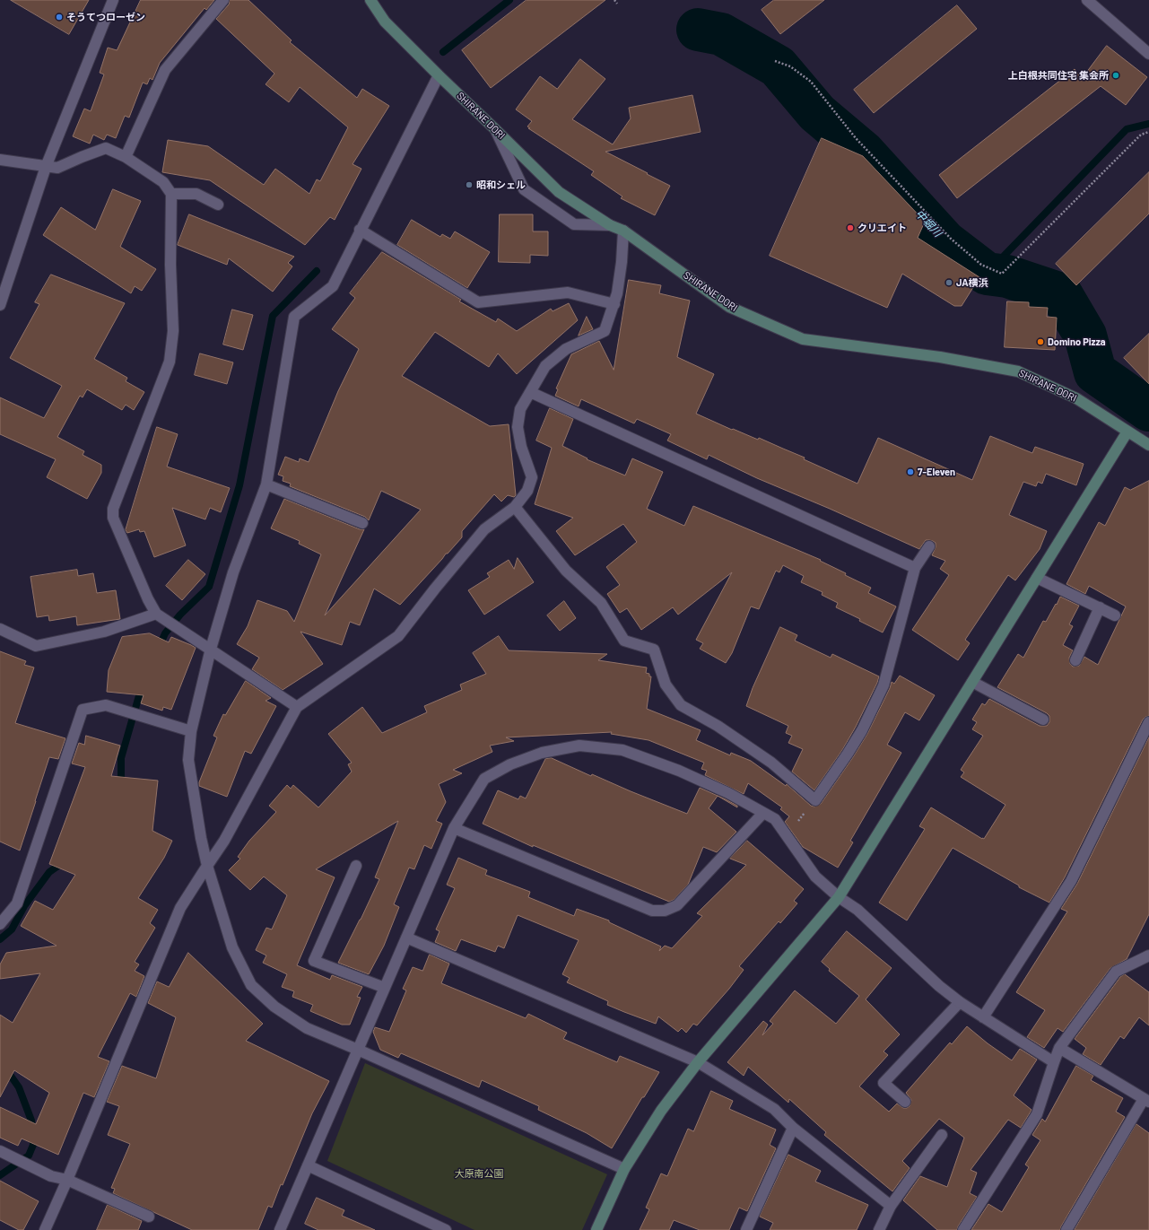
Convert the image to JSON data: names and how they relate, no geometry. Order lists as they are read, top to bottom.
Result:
{
  "streets": {
    "street": ["SHIRANE DORI"]
  },
  "water": ["中堀川"],
  "parks": ["大原南公園"],
  "places": [
    "そうてつローゼン",
    "上白根共同住宅 集会所",
    "昭和シェル",
    "クリエイト",
    "JA横浜",
    "Domino Pizza",
    "7-Eleven"
  ]
}
